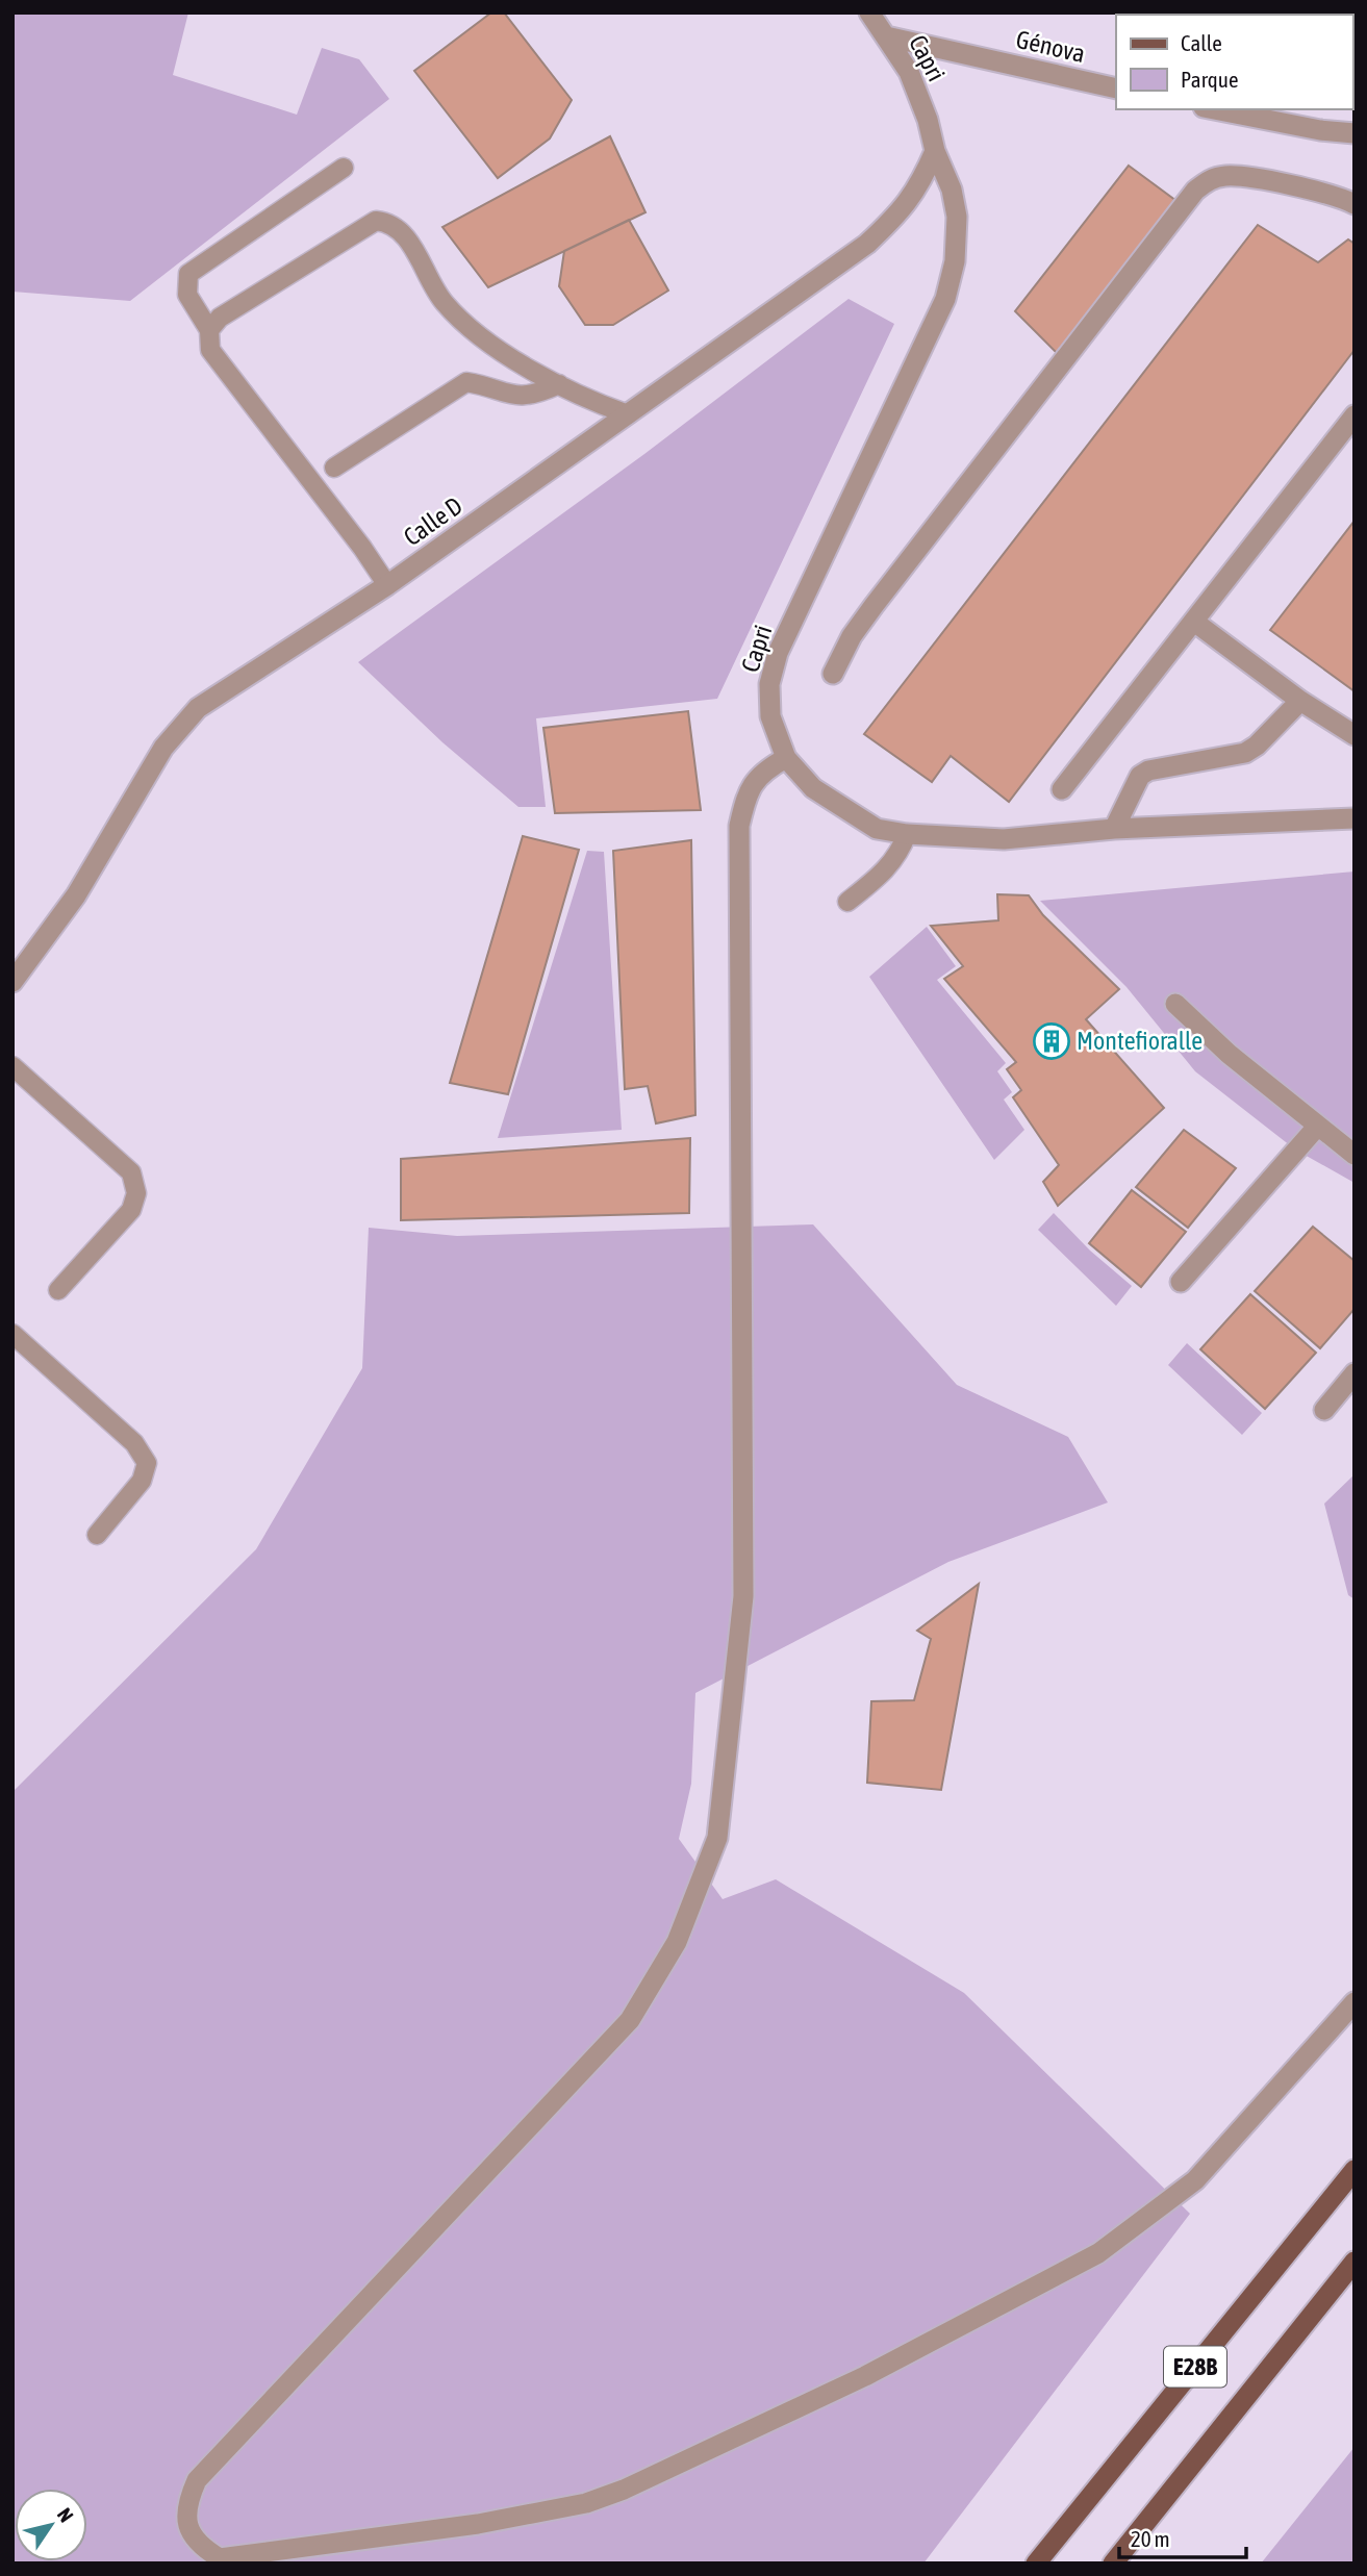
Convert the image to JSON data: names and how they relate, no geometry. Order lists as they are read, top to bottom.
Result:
{
  "streets": {
    "main road": ["E28B"],
    "street": ["Génova", "Capri", "Calle D"]
  },
  "crossings": [
    ["Génova", "Capri"],
    ["Capri", "Calle D"]
  ],
  "places": {
    "building": ["Montefioralle"]
  },
  "legend": ["Calle", "Parque"],
  "scale_bar": "20 m",
  "north": "top right"
}
